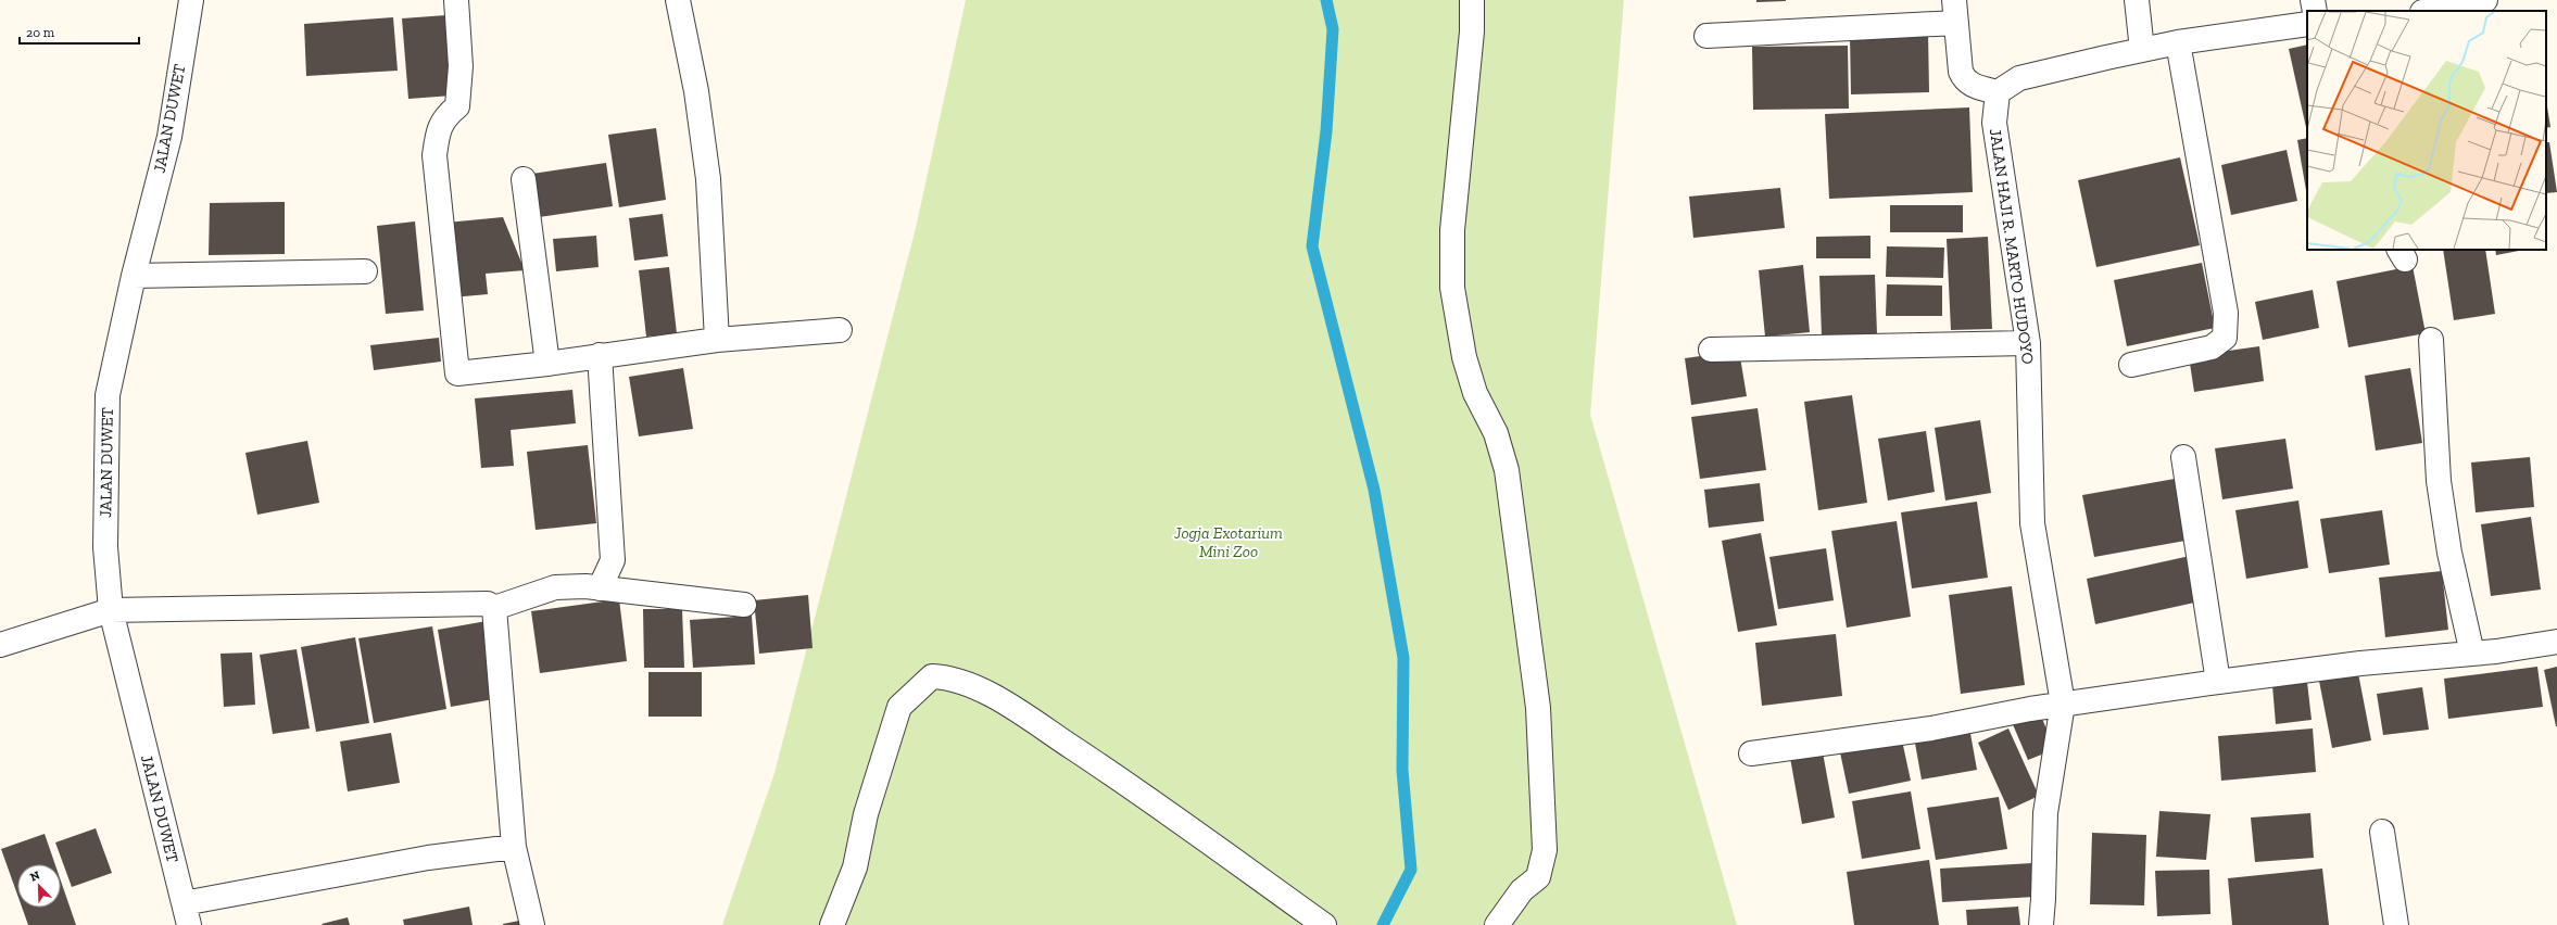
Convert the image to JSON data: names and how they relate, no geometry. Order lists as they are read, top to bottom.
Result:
{
  "streets": {
    "street": ["JALAN DUWET", "JALAN HAJI R. MARTO HUDOYO"]
  },
  "parks": ["Jogja Exotarium Mini Zoo"],
  "scale_bar": "20 m",
  "north": "top left"
}
